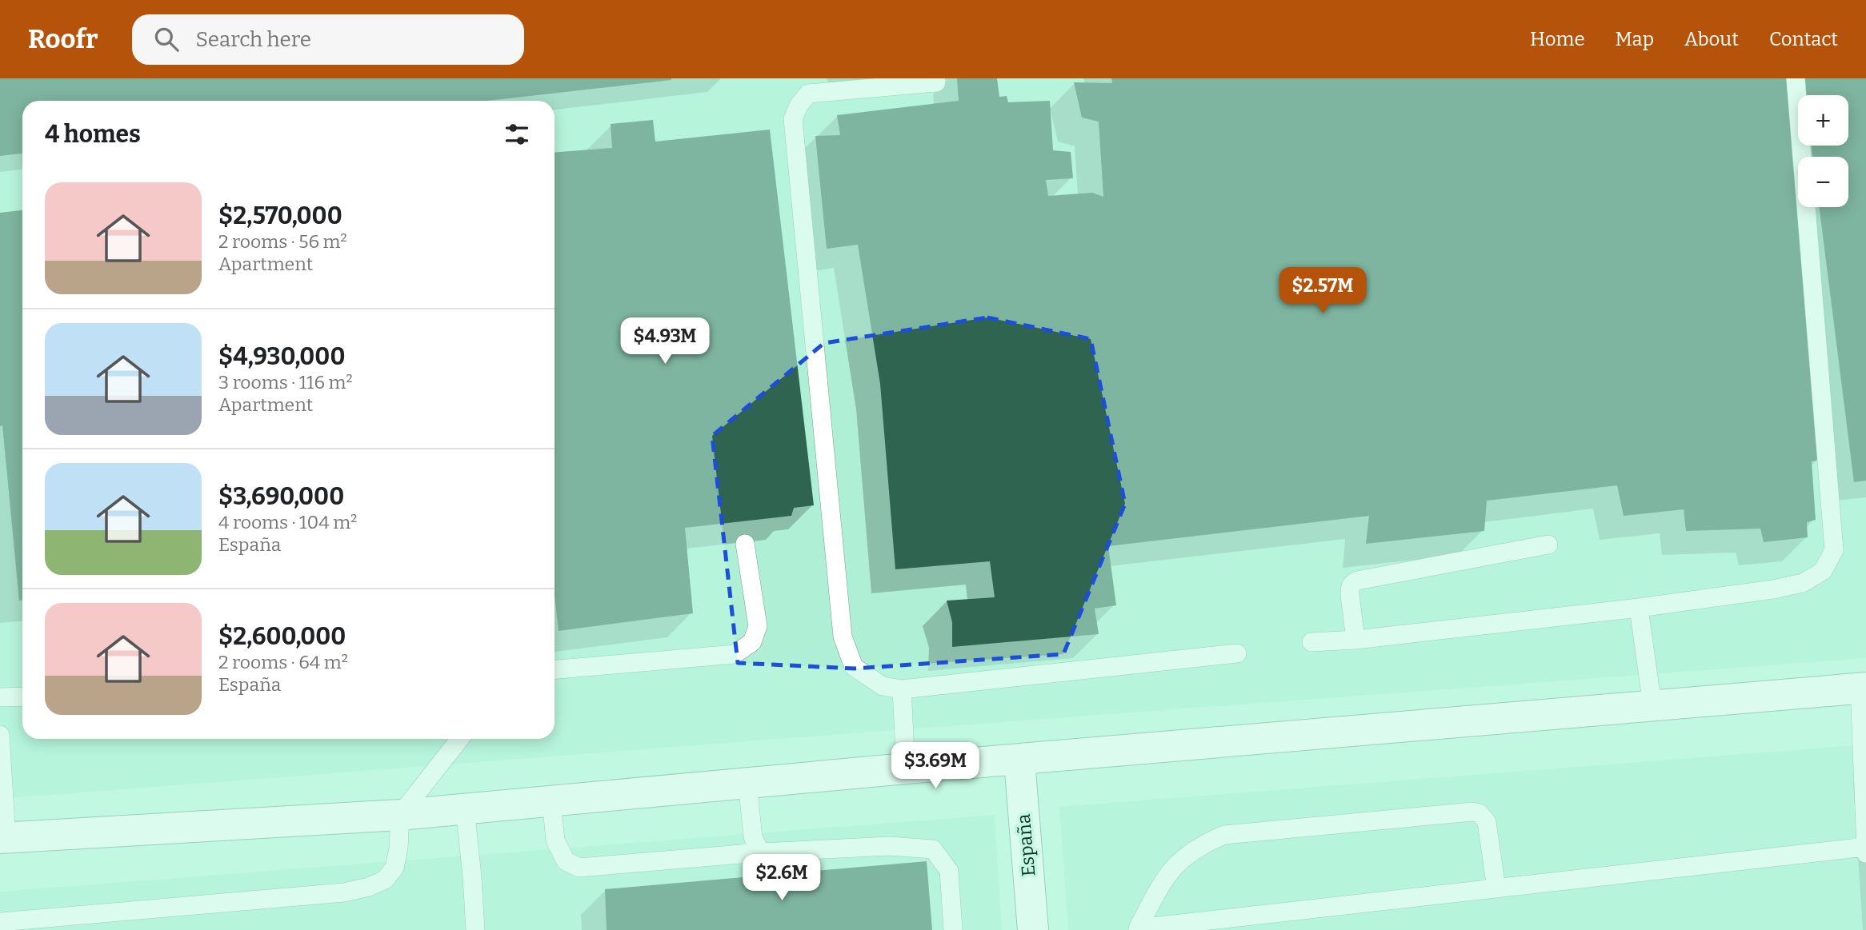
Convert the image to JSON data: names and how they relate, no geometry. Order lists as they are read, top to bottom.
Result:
{
  "streets": {
    "main road": ["España"]
  },
  "page": {
    "header": "Roofr",
    "search": "Search here",
    "nav": [
      "Home",
      "Map",
      "About",
      "Contact"
    ],
    "map_buttons": ["+", "−"],
    "heading": "4 homes",
    "list": [
      {
        "name": "$2,570,000",
        "note": "2 rooms · 56 m² · Apartment"
      },
      {
        "name": "$4,930,000",
        "note": "3 rooms · 116 m² · Apartment"
      },
      {
        "name": "$3,690,000",
        "note": "4 rooms · 104 m² · España"
      },
      {
        "name": "$2,600,000",
        "note": "2 rooms · 64 m² · España"
      }
    ],
    "price": [
      "$2.57M",
      "$4.93M",
      "$3.69M",
      "$2.6M"
    ]
  }
}
